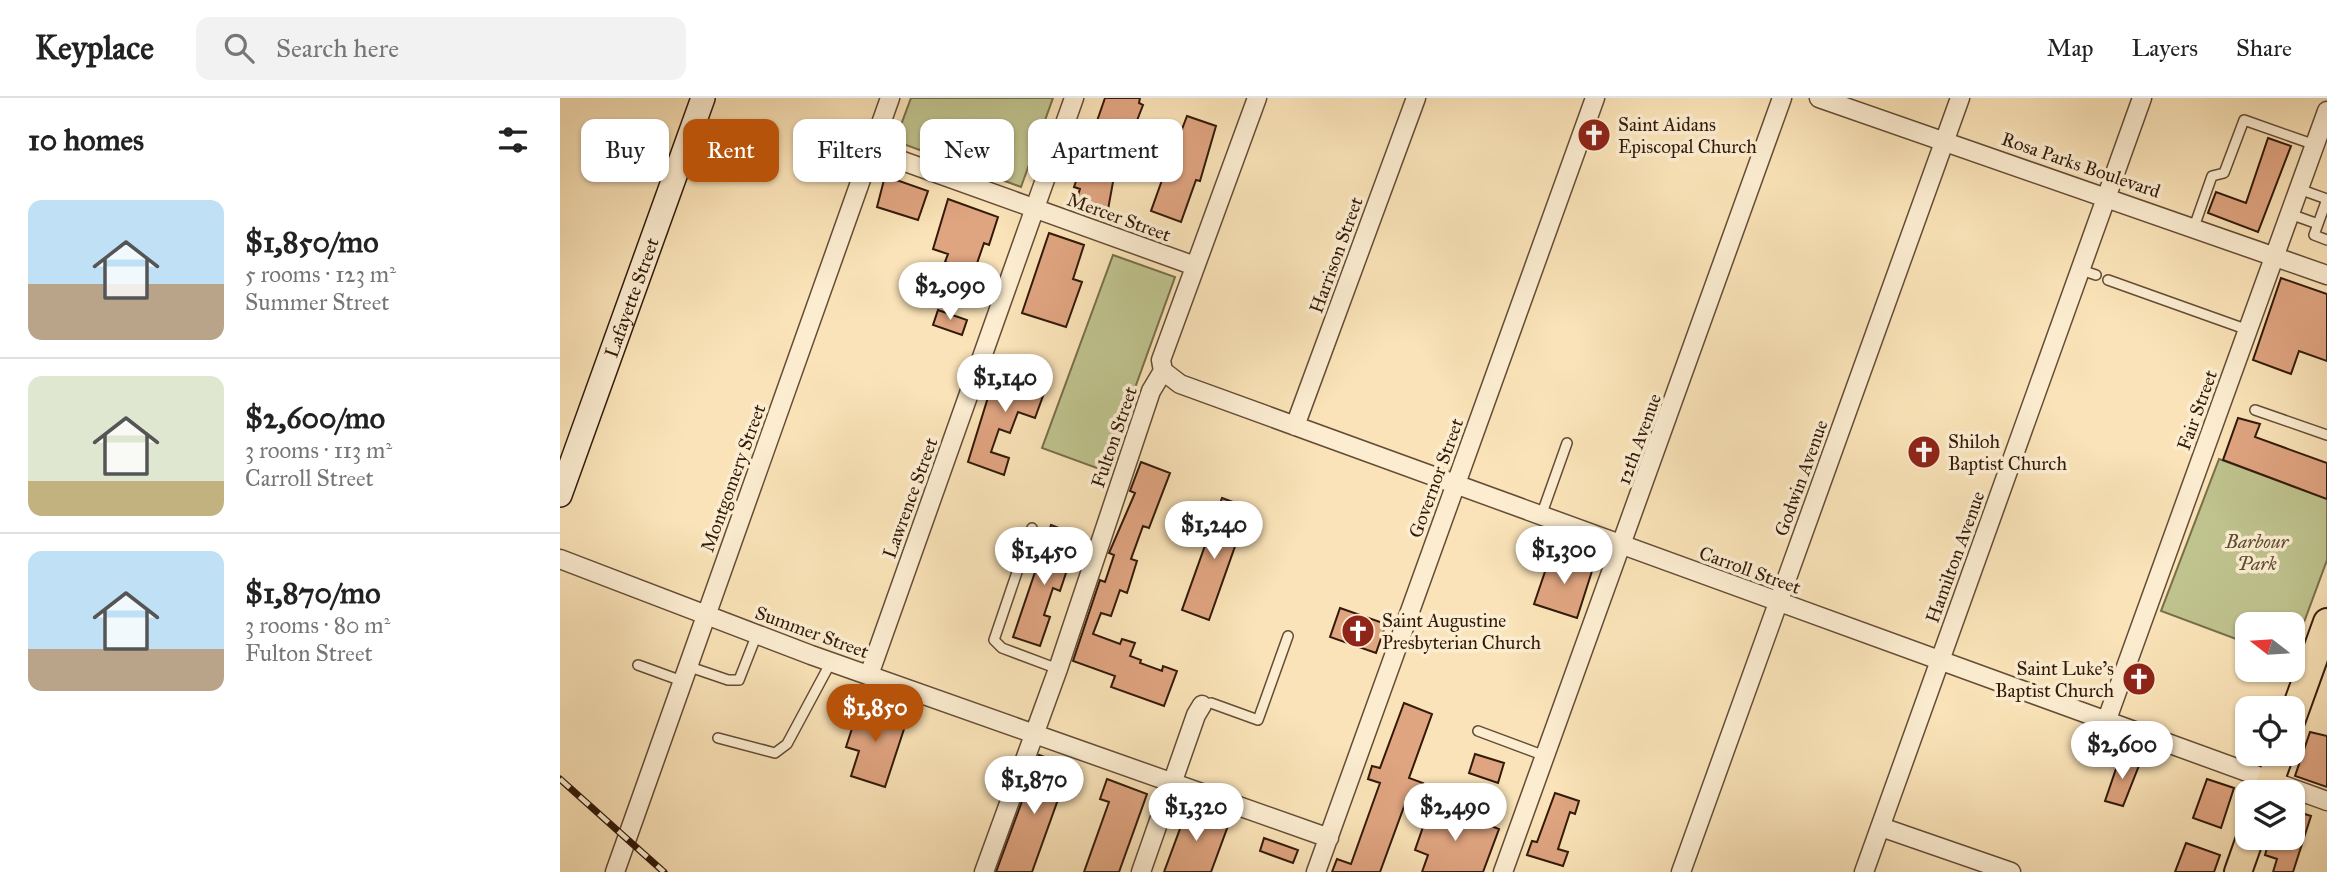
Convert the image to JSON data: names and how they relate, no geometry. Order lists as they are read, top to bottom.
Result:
{
  "streets": {
    "main road": ["Lafayette Street"],
    "street": [
      "Rosa Parks Boulevard",
      "Mercer Street",
      "Harrison Street",
      "Fair Street",
      "Fulton Street",
      "12th Avenue",
      "Montgomery Street",
      "Governor Street",
      "Godwin Avenue",
      "Lawrence Street",
      "Hamilton Avenue",
      "Carroll Street",
      "Summer Street"
    ]
  },
  "crossings": [
    ["Rosa Parks Boulevard", "Fair Street"],
    ["Rosa Parks Boulevard", "Godwin Avenue"],
    ["Rosa Parks Boulevard", "Hamilton Avenue"],
    ["Mercer Street", "Fulton Street"],
    ["Mercer Street", "Lawrence Street"],
    ["Harrison Street", "Carroll Street"],
    ["Fair Street", "Carroll Street"],
    ["Fulton Street", "Carroll Street"],
    ["Fulton Street", "Summer Street"],
    ["12th Avenue", "Carroll Street"],
    ["Montgomery Street", "Summer Street"],
    ["Governor Street", "Carroll Street"],
    ["Governor Street", "Summer Street"],
    ["Godwin Avenue", "Carroll Street"],
    ["Lawrence Street", "Summer Street"],
    ["Hamilton Avenue", "Carroll Street"]
  ],
  "parks": ["Barbour Park"],
  "places": {
    "church": [
      "Saint Aidans Episcopal Church",
      "Shiloh Baptist Church",
      "Saint Augustine Presbyterian Church",
      "Saint Luke's Baptist Church"
    ]
  },
  "north": "left",
  "page": {
    "header": "Keyplace",
    "search": "Search here",
    "nav": ["Map", "Layers", "Share"],
    "heading": "10 homes",
    "chip": [
      "Buy",
      "Rent",
      "Filters",
      "New",
      "Apartment"
    ],
    "list": [
      {
        "name": "$1,850/mo",
        "note": "5 rooms · 123 m² · Summer Street"
      },
      {
        "name": "$2,600/mo",
        "note": "3 rooms · 113 m² · Carroll Street"
      },
      {
        "name": "$1,870/mo",
        "note": "3 rooms · 80 m² · Fulton Street"
      }
    ],
    "price": [
      "$2,090",
      "$1,140",
      "$1,240",
      "$1,300",
      "$1,450",
      "$1,850",
      "$2,600",
      "$1,870",
      "$1,320",
      "$2,490"
    ]
  }
}
